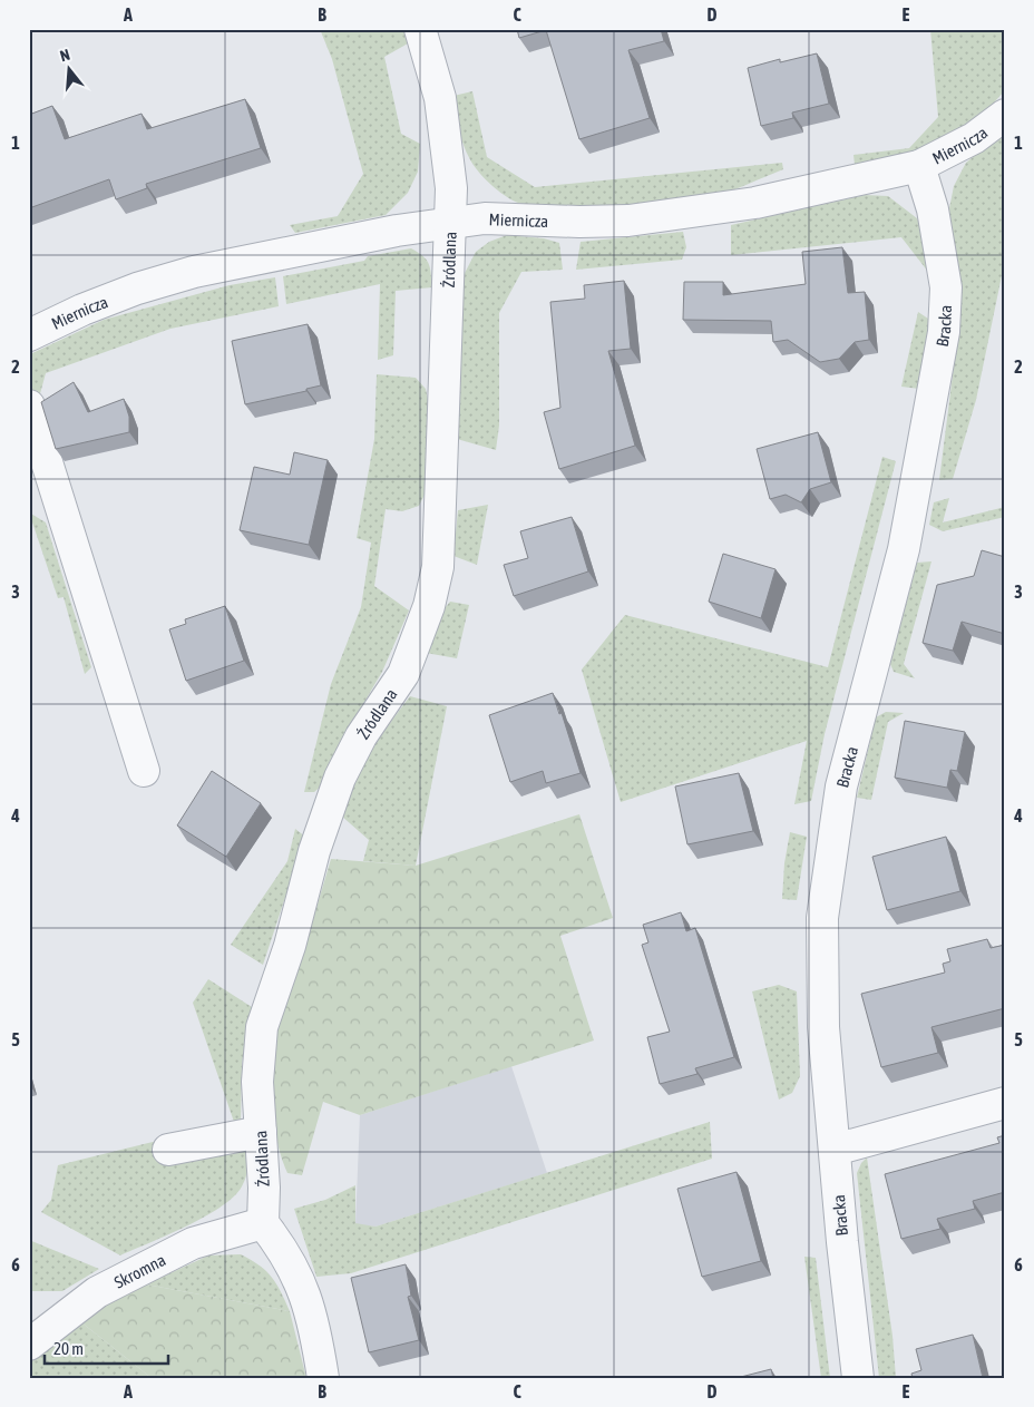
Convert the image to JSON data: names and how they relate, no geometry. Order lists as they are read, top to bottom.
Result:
{
  "streets": {
    "street": [
      "Miernicza",
      "Źródlana",
      "Bracka",
      "Skromna"
    ]
  },
  "crossings": [
    ["Miernicza", "Źródlana"],
    ["Miernicza", "Bracka"],
    ["Źródlana", "Skromna"]
  ],
  "scale_bar": "20 m",
  "north": "top",
  "grid": {
    "columns": [
      "A",
      "B",
      "C",
      "D",
      "E"
    ],
    "rows": [
      "1",
      "2",
      "3",
      "4",
      "5",
      "6"
    ]
  }
}
